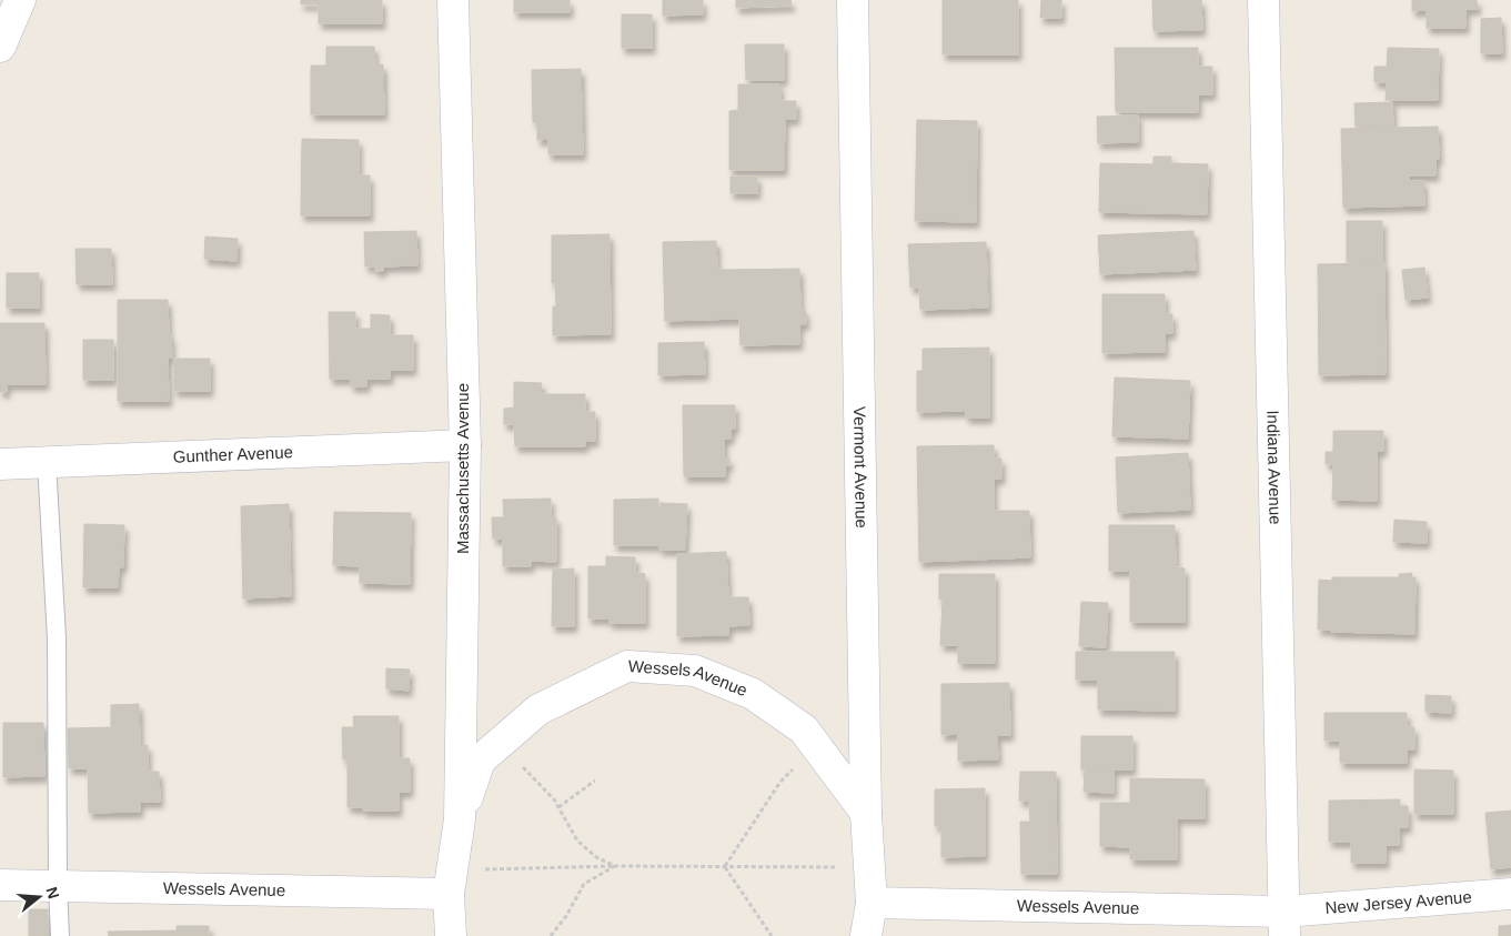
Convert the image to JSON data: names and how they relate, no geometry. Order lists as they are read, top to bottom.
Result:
{
  "streets": {
    "street": [
      "Gunther Avenue",
      "Indiana Avenue",
      "Massachusetts Avenue",
      "Vermont Avenue",
      "Wessels Avenue",
      "New Jersey Avenue"
    ]
  },
  "crossings": [
    ["Gunther Avenue", "Massachusetts Avenue"],
    ["Indiana Avenue", "Wessels Avenue"],
    ["Indiana Avenue", "New Jersey Avenue"],
    ["Massachusetts Avenue", "Wessels Avenue"],
    ["Vermont Avenue", "Wessels Avenue"],
    ["Wessels Avenue", "New Jersey Avenue"]
  ],
  "north": "right"
}
